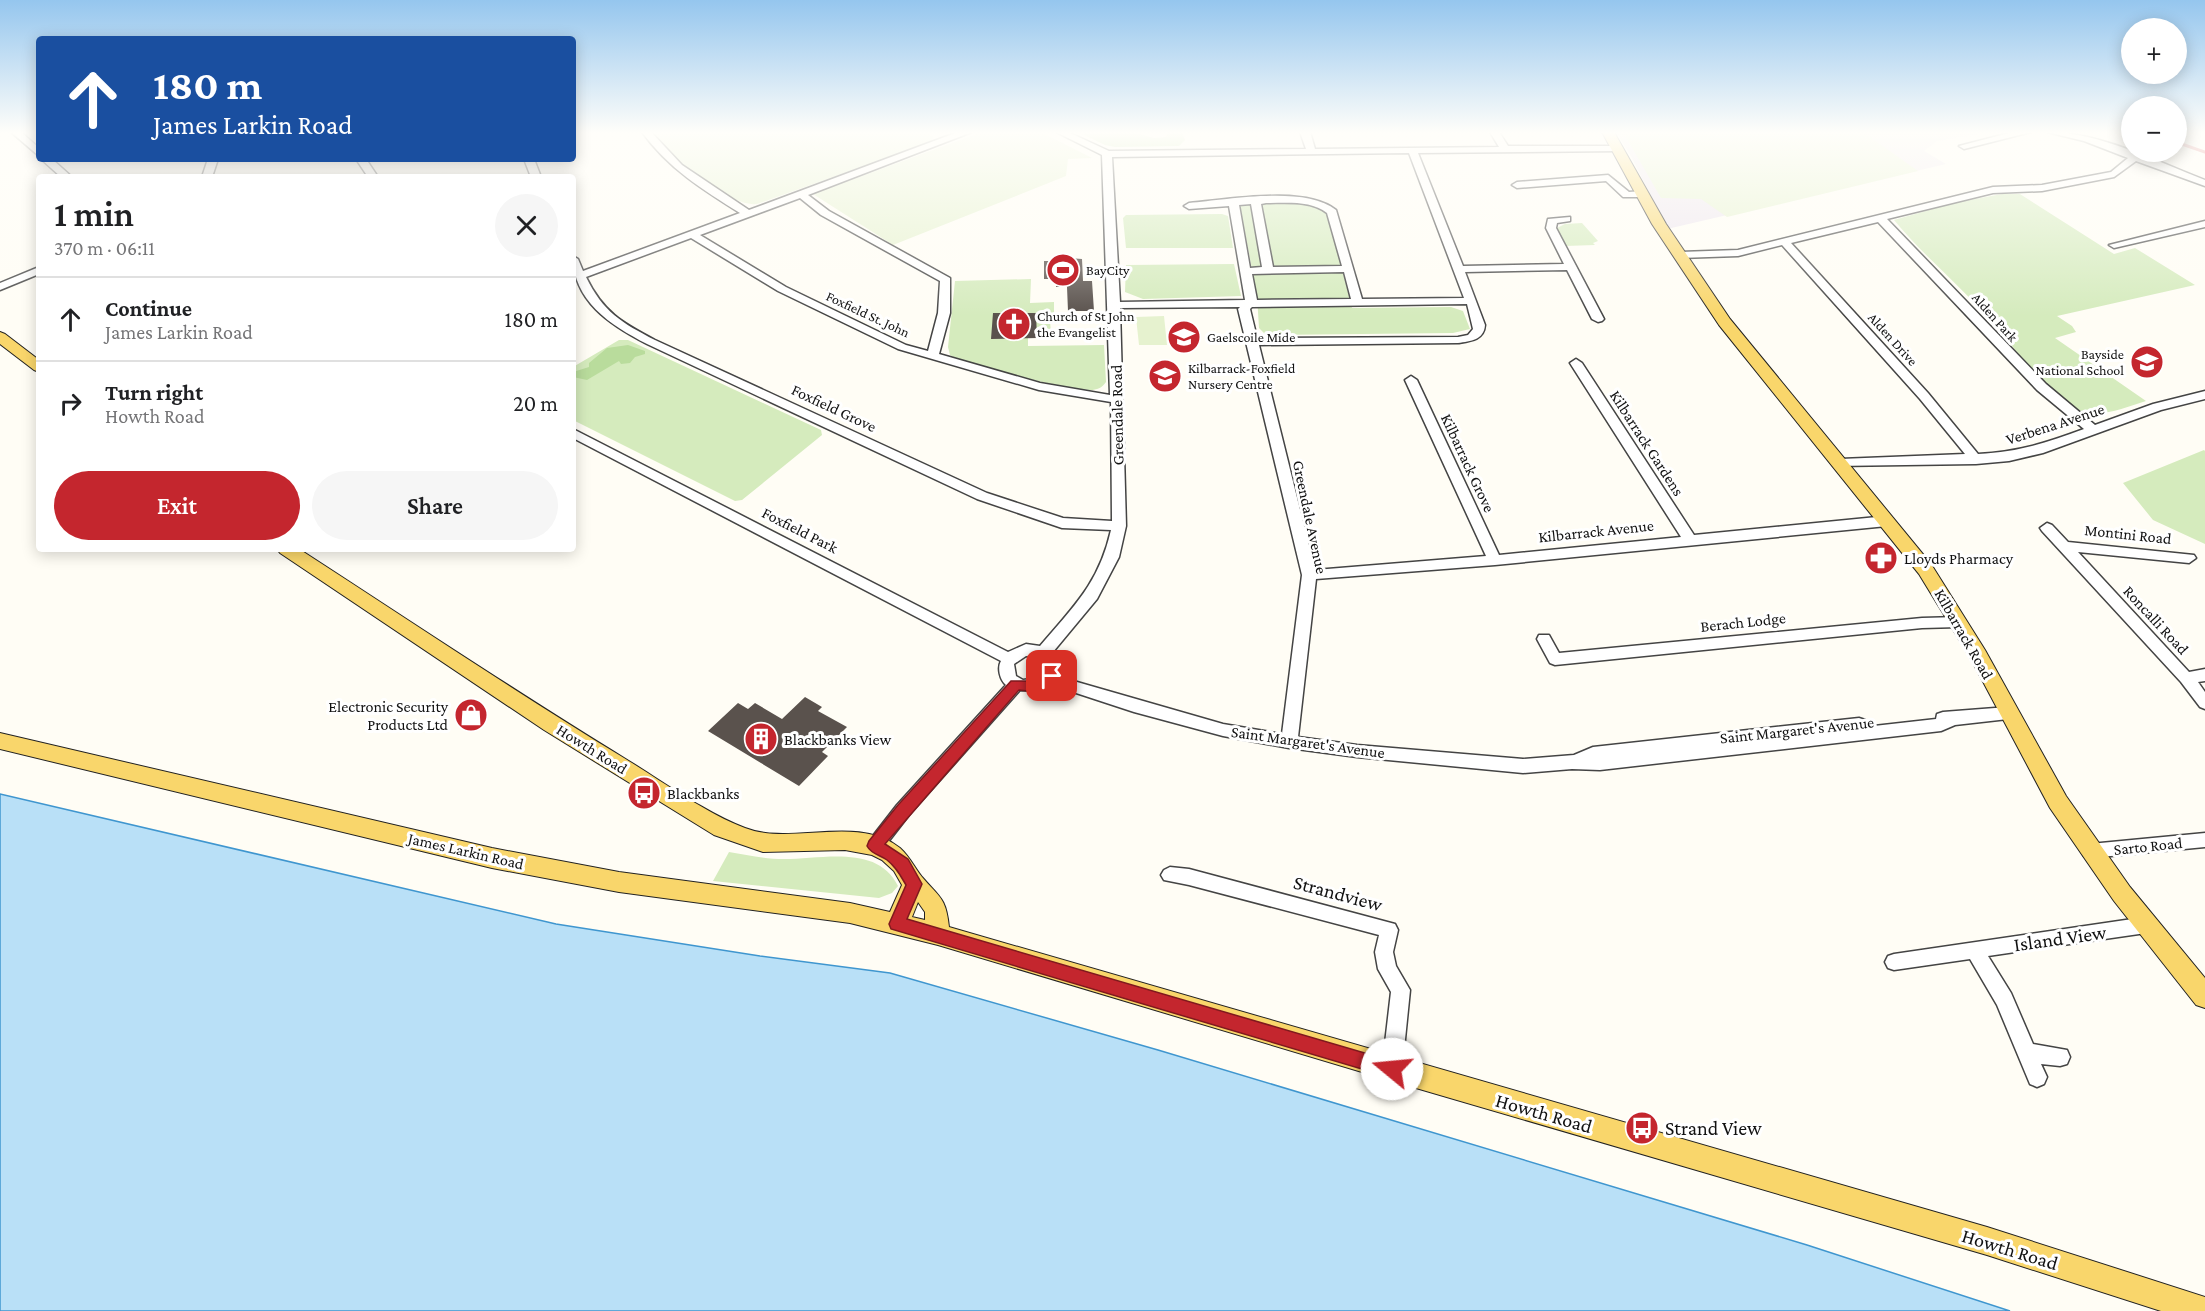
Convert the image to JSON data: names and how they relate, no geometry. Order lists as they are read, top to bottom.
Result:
{
  "streets": {
    "main road": ["Kilbarrack Road", "Howth Road", "James Larkin Road"],
    "street": [
      "Foxfield St. John",
      "Alden Park",
      "Alden Drive",
      "Foxfield Grove",
      "Greendale Road",
      "Verbena Avenue",
      "Kilbarrack Gardens",
      "Kilbarrack Grove",
      "Greendale Avenue",
      "Foxfield Park",
      "Kilbarrack Avenue",
      "Montini Road",
      "Roncalli Road",
      "Berach Lodge",
      "Saint Margaret's Avenue",
      "Sarto Road",
      "Strandview",
      "Island View"
    ]
  },
  "crossings": [
    ["Foxfield St. John", "Greendale Road"],
    ["Alden Park", "Verbena Avenue"],
    ["Alden Drive", "Verbena Avenue"],
    ["Foxfield Grove", "Greendale Road"],
    ["Greendale Road", "Foxfield Park"],
    ["Greendale Road", "Saint Margaret's Avenue"],
    ["Verbena Avenue", "Kilbarrack Road"],
    ["Kilbarrack Gardens", "Kilbarrack Avenue"],
    ["Kilbarrack Grove", "Kilbarrack Avenue"],
    ["Greendale Avenue", "Kilbarrack Avenue"],
    ["Greendale Avenue", "Saint Margaret's Avenue"],
    ["Foxfield Park", "Saint Margaret's Avenue"],
    ["Kilbarrack Avenue", "Kilbarrack Road"],
    ["Montini Road", "Roncalli Road"],
    ["Berach Lodge", "Kilbarrack Road"],
    ["Kilbarrack Road", "Saint Margaret's Avenue"],
    ["Kilbarrack Road", "Sarto Road"],
    ["Kilbarrack Road", "Island View"],
    ["Howth Road", "James Larkin Road"],
    ["Howth Road", "Strandview"]
  ],
  "places": {
    "sports": ["BayCity"],
    "church": ["Church of St John the Evangelist"],
    "school or university": ["Gaelscoile Mide", "Bayside National School", "Kilbarrack-Foxfield Nursery Centre"],
    "pharmacy": ["Lloyds Pharmacy"],
    "shop": ["Electronic Security Products Ltd"],
    "building": ["Blackbanks View"],
    "bus stop": ["Blackbanks", "Strand View"]
  },
  "page": {
    "map_buttons": ["+", "−"],
    "turn": ["180 m", "James Larkin Road"],
    "heading": ["1 min", "370 m · 06:11"],
    "list": [
      {
        "name": "Continue",
        "note": "James Larkin Road",
        "value": "180 m"
      },
      {
        "name": "Turn right",
        "note": "Howth Road",
        "value": "20 m"
      }
    ],
    "buttons": ["Exit", "Share"]
  }
}
